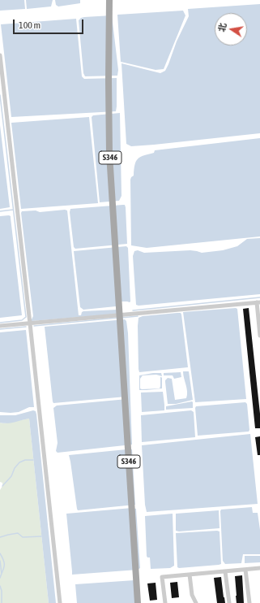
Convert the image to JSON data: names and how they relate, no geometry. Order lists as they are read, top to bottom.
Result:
{
  "streets": {
    "main road": ["S346"]
  },
  "scale_bar": "100 m",
  "north": "left"
}
